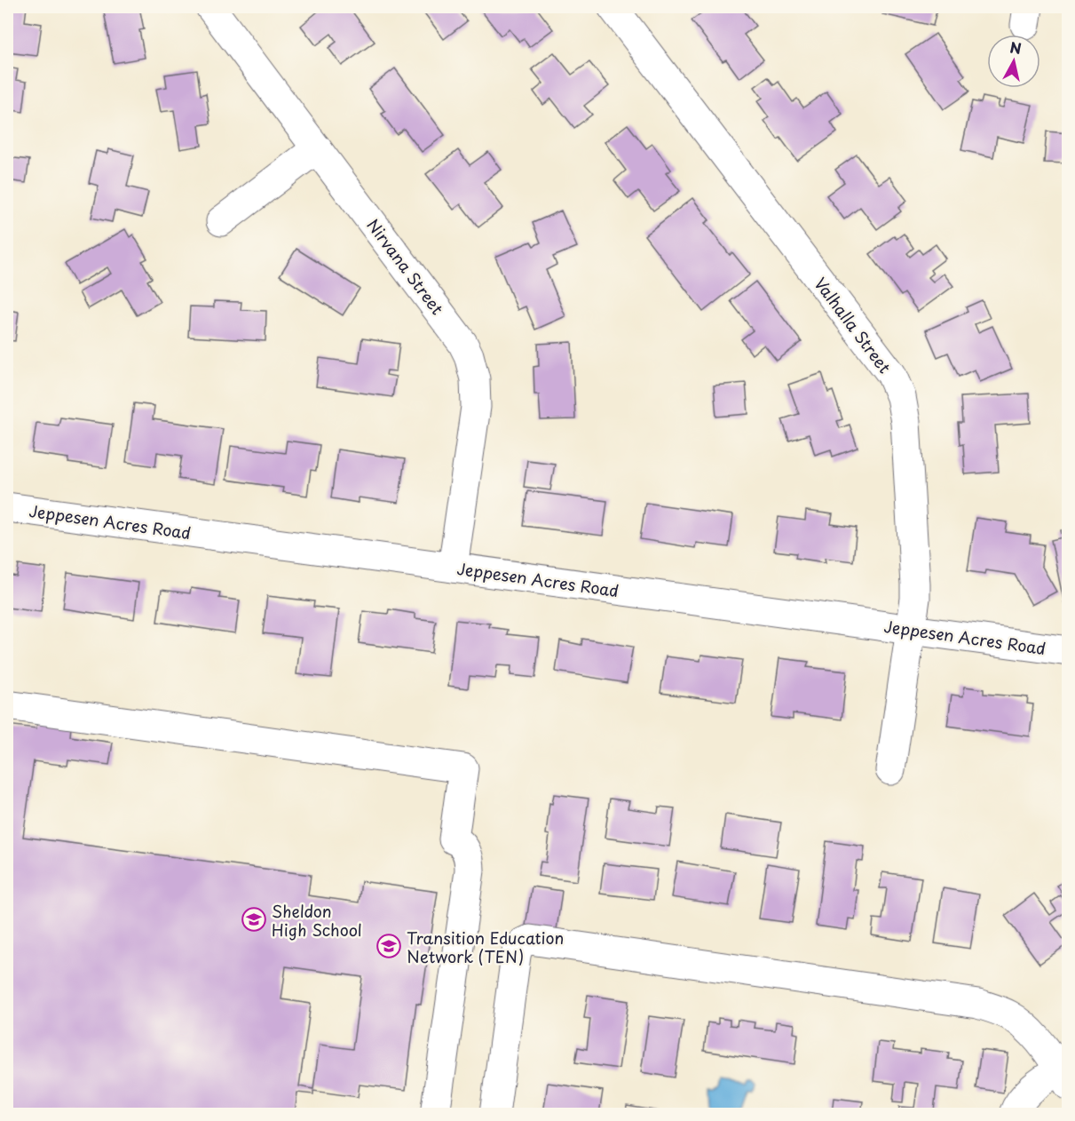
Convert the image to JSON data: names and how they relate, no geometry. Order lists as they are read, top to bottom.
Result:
{
  "streets": {
    "street": ["Nirvana Street", "Valhalla Street", "Jeppesen Acres Road"]
  },
  "crossings": [
    ["Nirvana Street", "Jeppesen Acres Road"],
    ["Valhalla Street", "Jeppesen Acres Road"]
  ],
  "places": {
    "school or university": ["Sheldon High School", "Transition Education Network (TEN)"]
  },
  "north": "top"
}
